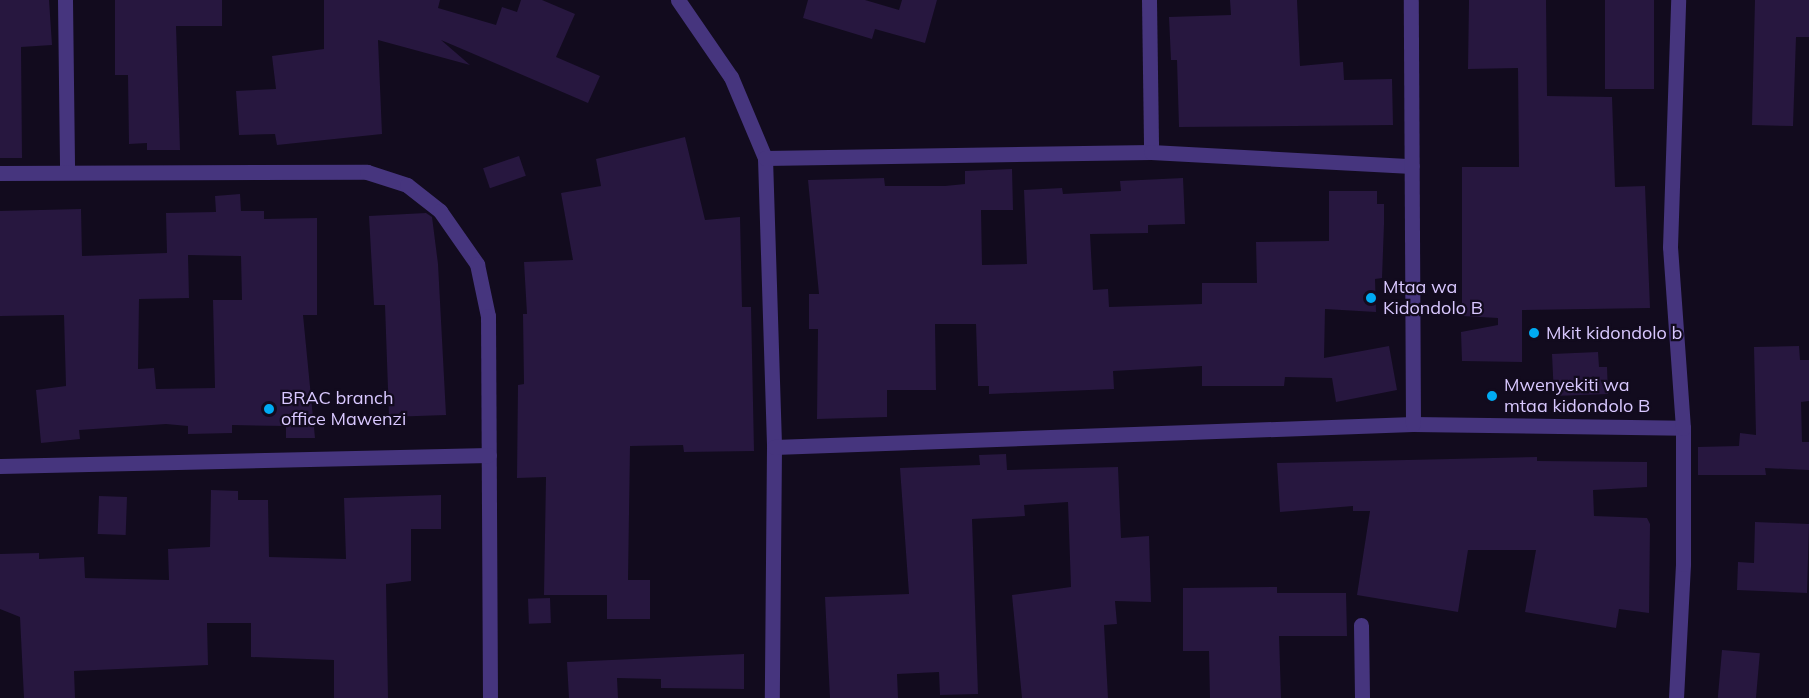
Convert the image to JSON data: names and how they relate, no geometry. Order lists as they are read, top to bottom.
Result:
{
  "places": [
    "Mtaa wa Kidondolo B",
    "Mkit kidondolo b",
    "Mwenyekiti wa mtaa kidondolo B",
    "BRAC branch office Mawenzi"
  ]
}
